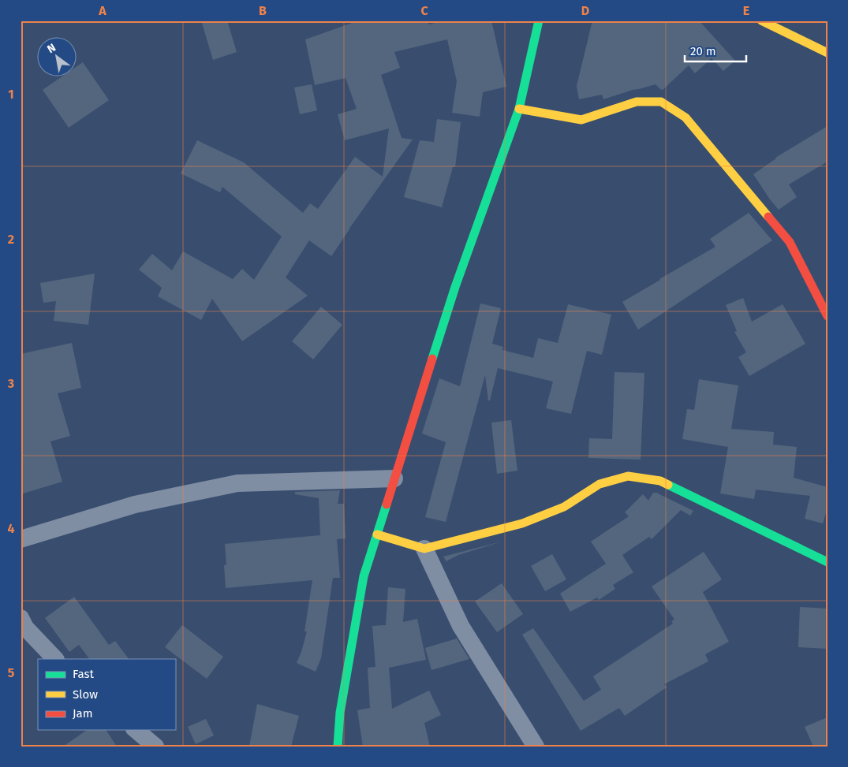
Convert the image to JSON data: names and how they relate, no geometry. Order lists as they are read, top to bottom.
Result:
{
  "legend": ["Fast", "Slow", "Jam"],
  "scale_bar": "20 m",
  "north": "top left",
  "grid": {
    "columns": [
      "A",
      "B",
      "C",
      "D",
      "E"
    ],
    "rows": [
      "1",
      "2",
      "3",
      "4",
      "5"
    ]
  }
}
